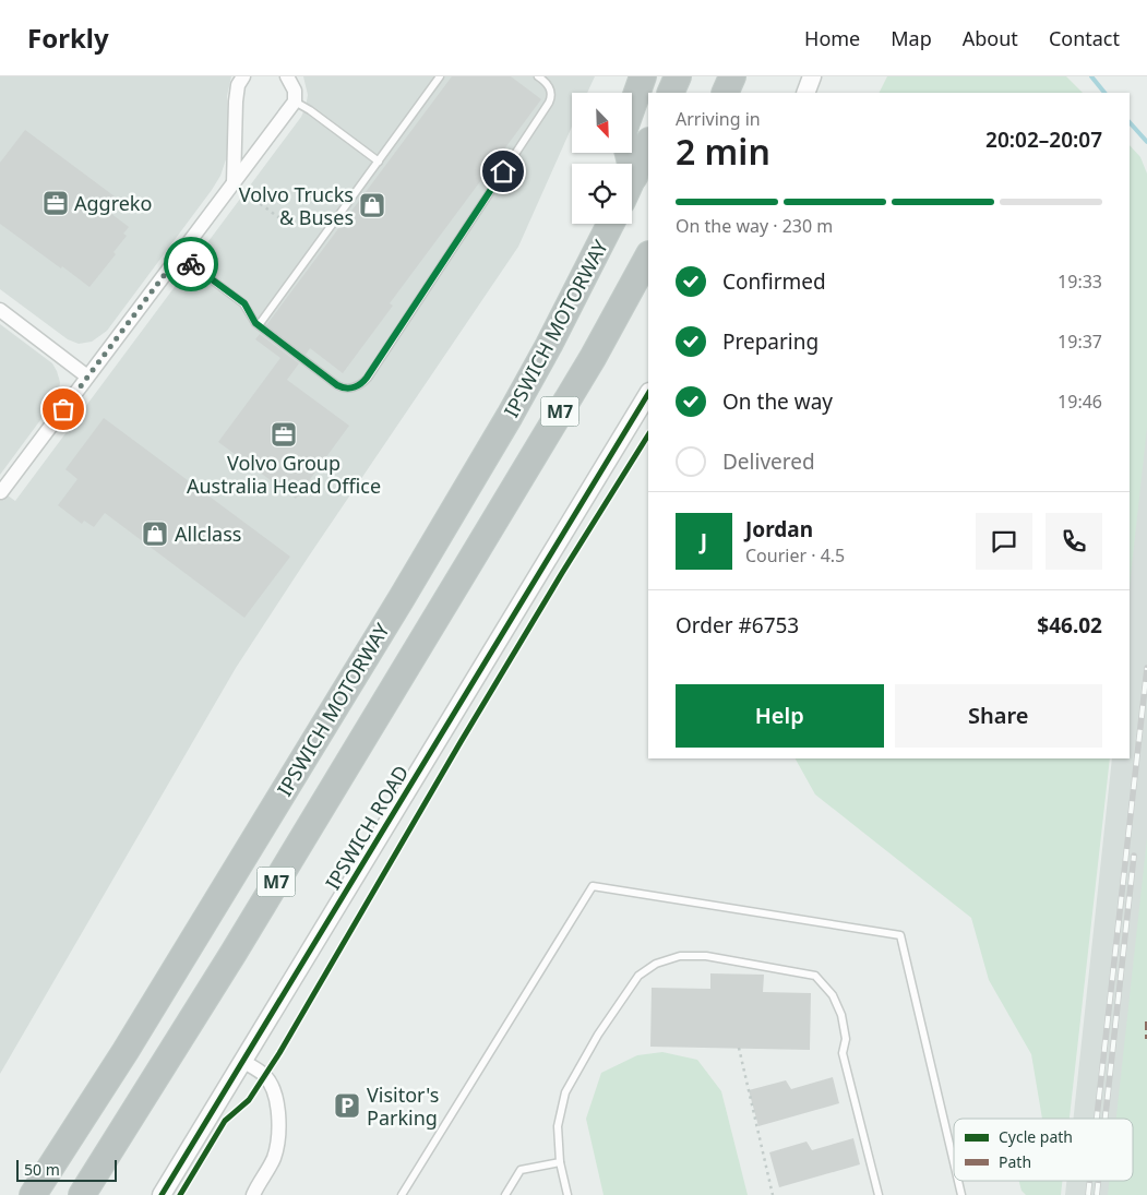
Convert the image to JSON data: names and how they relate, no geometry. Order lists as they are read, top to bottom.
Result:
{
  "streets": {
    "highway": ["IPSWICH MOTORWAY", "M7"],
    "street": ["IPSWICH ROAD"]
  },
  "places": {
    "office": ["Aggreko", "Volvo Group Australia Head Office"],
    "shop": ["Volvo Trucks & Buses", "Allclass"],
    "parking": ["Visitor's Parking"]
  },
  "legend": ["Cycle path", "Path"],
  "scale_bar": "50 m",
  "north": "bottom right",
  "page": {
    "header": "Forkly",
    "nav": [
      "Home",
      "Map",
      "About",
      "Contact"
    ],
    "heading": ["2 min", "Arriving in", "20:02–20:07"],
    "panel": [
      "Jordan",
      "Courier · 4.5",
      "Order #6753",
      "$46.02"
    ],
    "bar": "On the way · 230 m",
    "list": [
      ["Confirmed", "19:33"],
      ["Preparing", "19:37"],
      ["On the way", "19:46"],
      "Delivered"
    ],
    "round": "J",
    "buttons": ["Help", "Share"],
    "scale": "50 m"
  }
}
